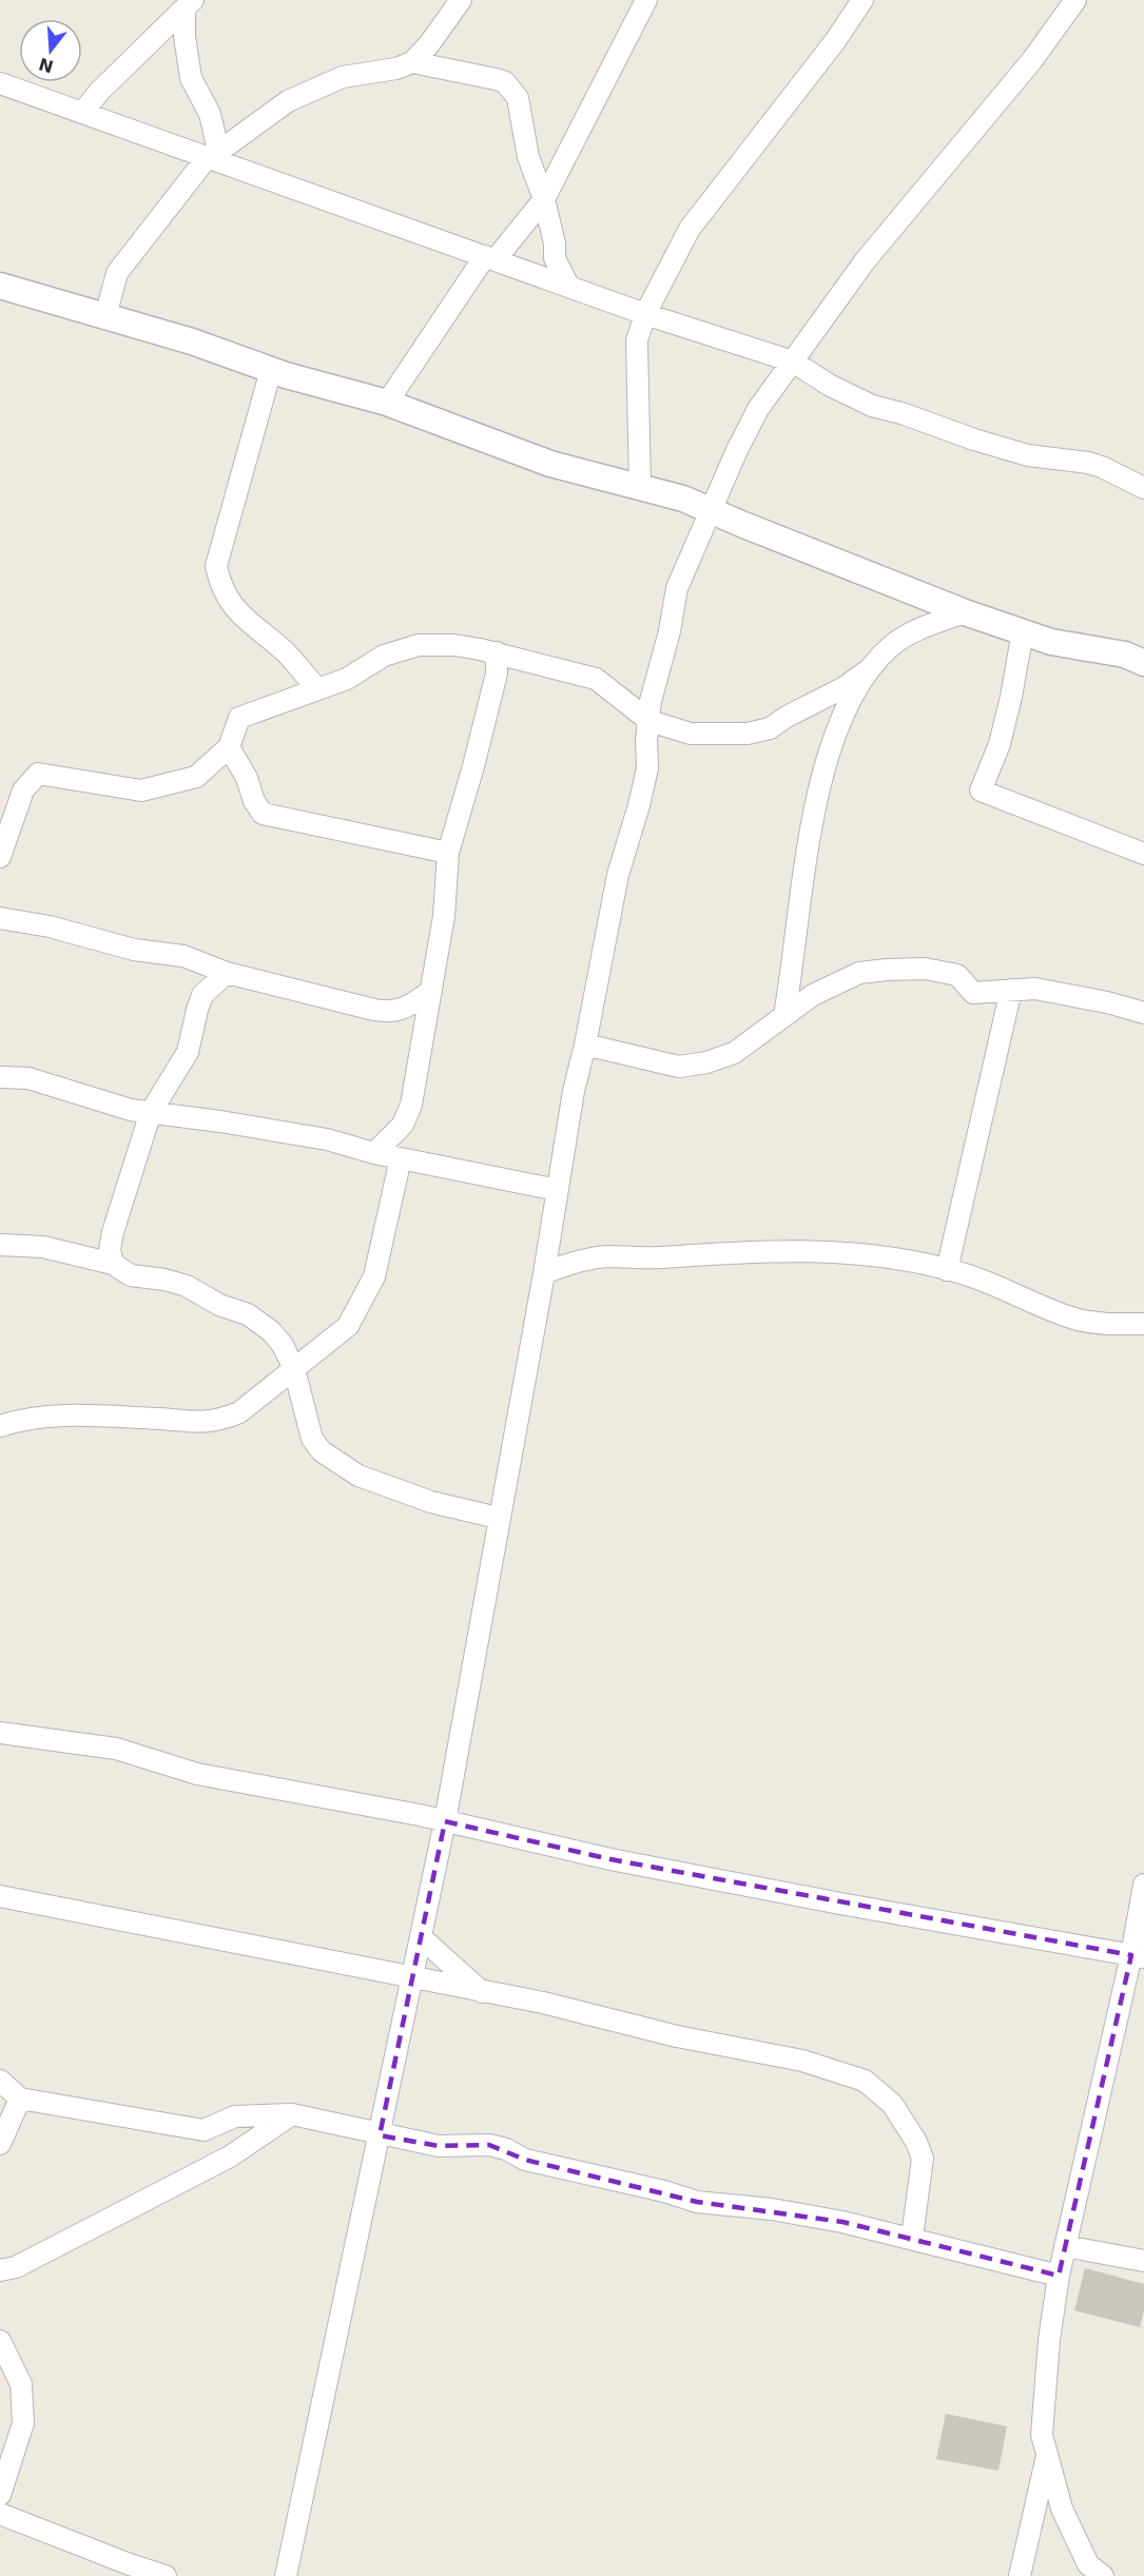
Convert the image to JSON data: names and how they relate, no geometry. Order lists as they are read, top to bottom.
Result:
{
  "north": "bottom"
}
